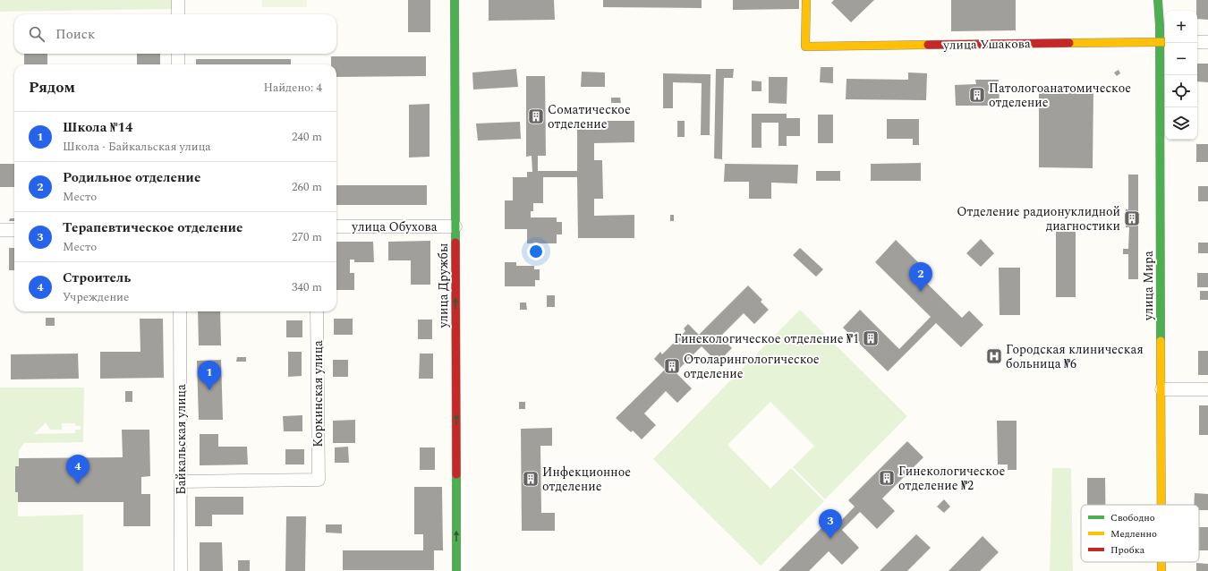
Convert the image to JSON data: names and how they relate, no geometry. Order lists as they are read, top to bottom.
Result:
{
  "streets": {
    "street": [
      "улица Ушакова",
      "улица Обухова",
      "улица Дружбы",
      "улица Мира",
      "Коркинская улица",
      "Байкальская улица"
    ]
  },
  "crossings": [
    ["улица Ушакова", "улица Мира"],
    ["улица Обухова", "улица Дружбы"],
    ["Коркинская улица", "Байкальская улица"]
  ],
  "one_way": ["улица Дружбы"],
  "places": {
    "building": [
      "Патологоанатомическое отделение",
      "Соматическое отделение",
      "Отделение радионуклидной диагностики",
      "Гинекологическое отделение №1",
      "Отоларингологическое отделение",
      "Гинекологическое отделение №2",
      "Инфекционное отделение"
    ],
    "hospital": ["Городская клиническая больница №6"]
  },
  "legend": ["Свободно", "Медленно", "Пробка"],
  "page": {
    "map_buttons": ["+", "−"],
    "search": "Поиск",
    "heading": ["Рядом", "Найдено: 4"],
    "list": [
      {
        "mark": "1",
        "name": "Школа №14",
        "note": "Школа · Байкальская улица",
        "value": "240 m"
      },
      {
        "mark": "2",
        "name": "Родильное отделение",
        "note": "Место",
        "value": "260 m"
      },
      {
        "mark": "3",
        "name": "Терапевтическое отделение",
        "note": "Место",
        "value": "270 m"
      },
      {
        "mark": "4",
        "name": "Строитель",
        "note": "Учреждение",
        "value": "340 m"
      }
    ],
    "pins": [
      "2",
      "1",
      "4",
      "3"
    ]
  }
}
